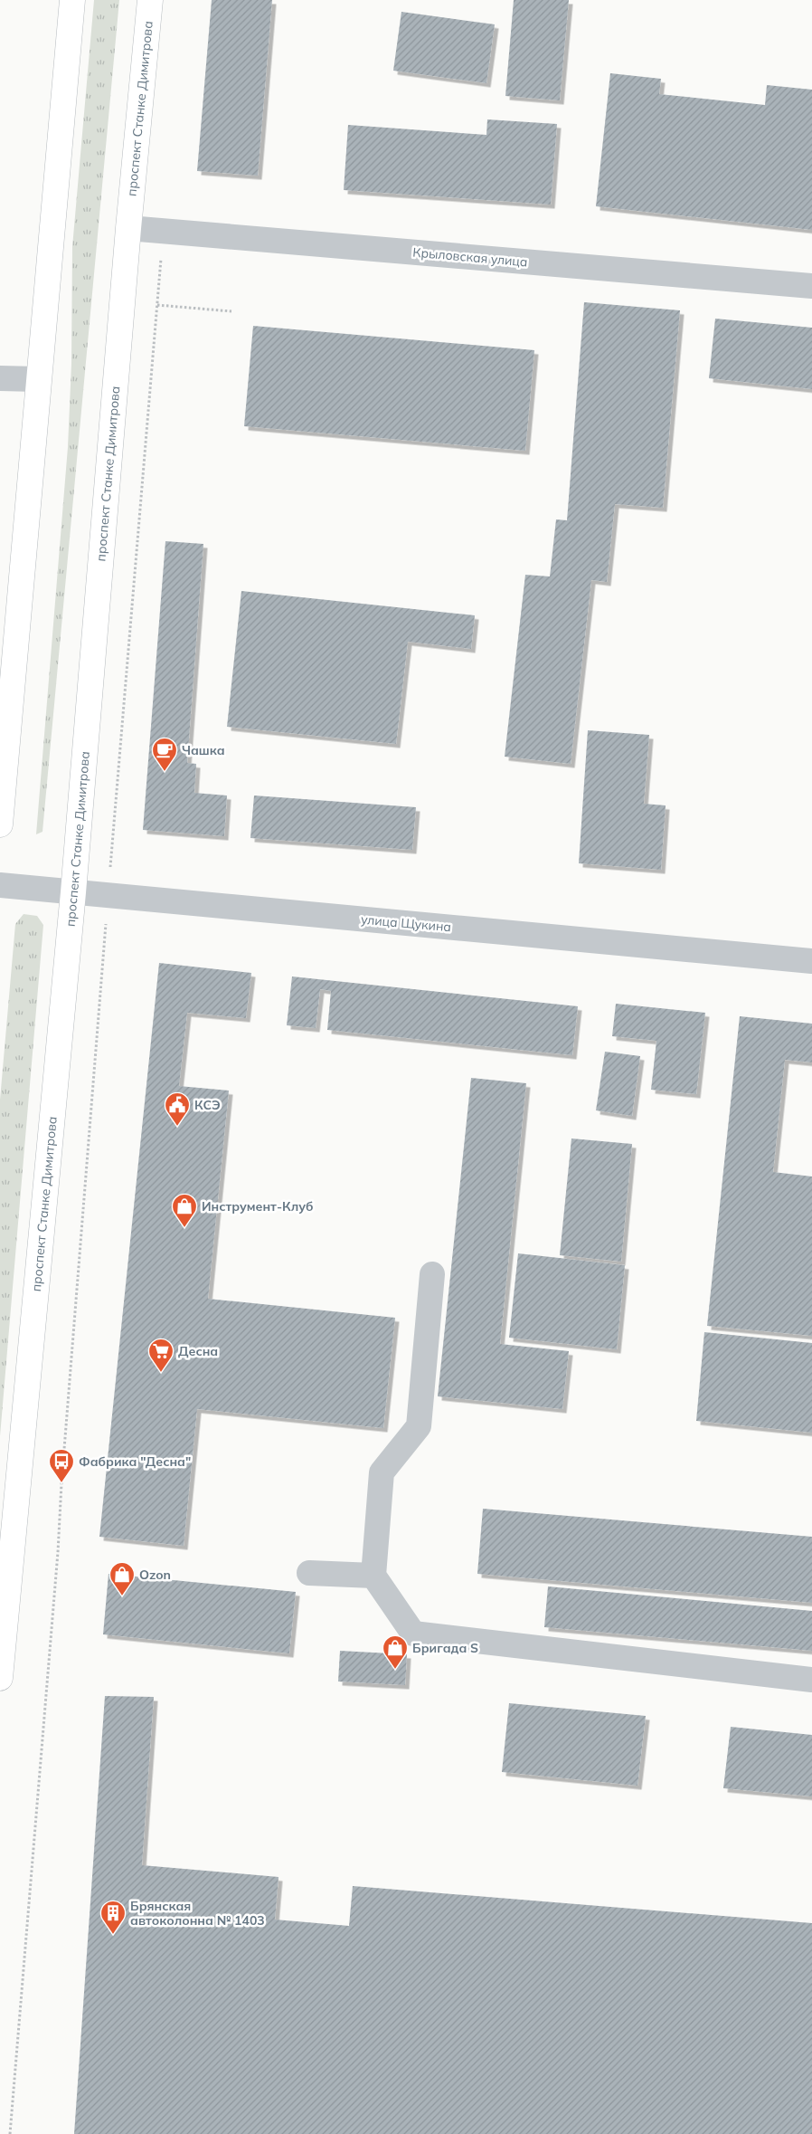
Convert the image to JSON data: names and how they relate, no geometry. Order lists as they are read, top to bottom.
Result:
{
  "streets": {
    "main road": ["проспект Станке Димитрова"],
    "street": ["Крыловская улица", "улица Щукина"]
  },
  "crossings": [
    ["проспект Станке Димитрова", "Крыловская улица"],
    ["проспект Станке Димитрова", "улица Щукина"]
  ],
  "places": {
    "cafe": ["Чашка"],
    "public building": ["КСЭ"],
    "shop": ["Инструмент-Клуб", "Ozon", "Бригада S"],
    "supermarket": ["Десна"],
    "bus stop": ["Фабрика \"Десна\""],
    "building": ["Брянская автоколонна № 1403"]
  }
}
